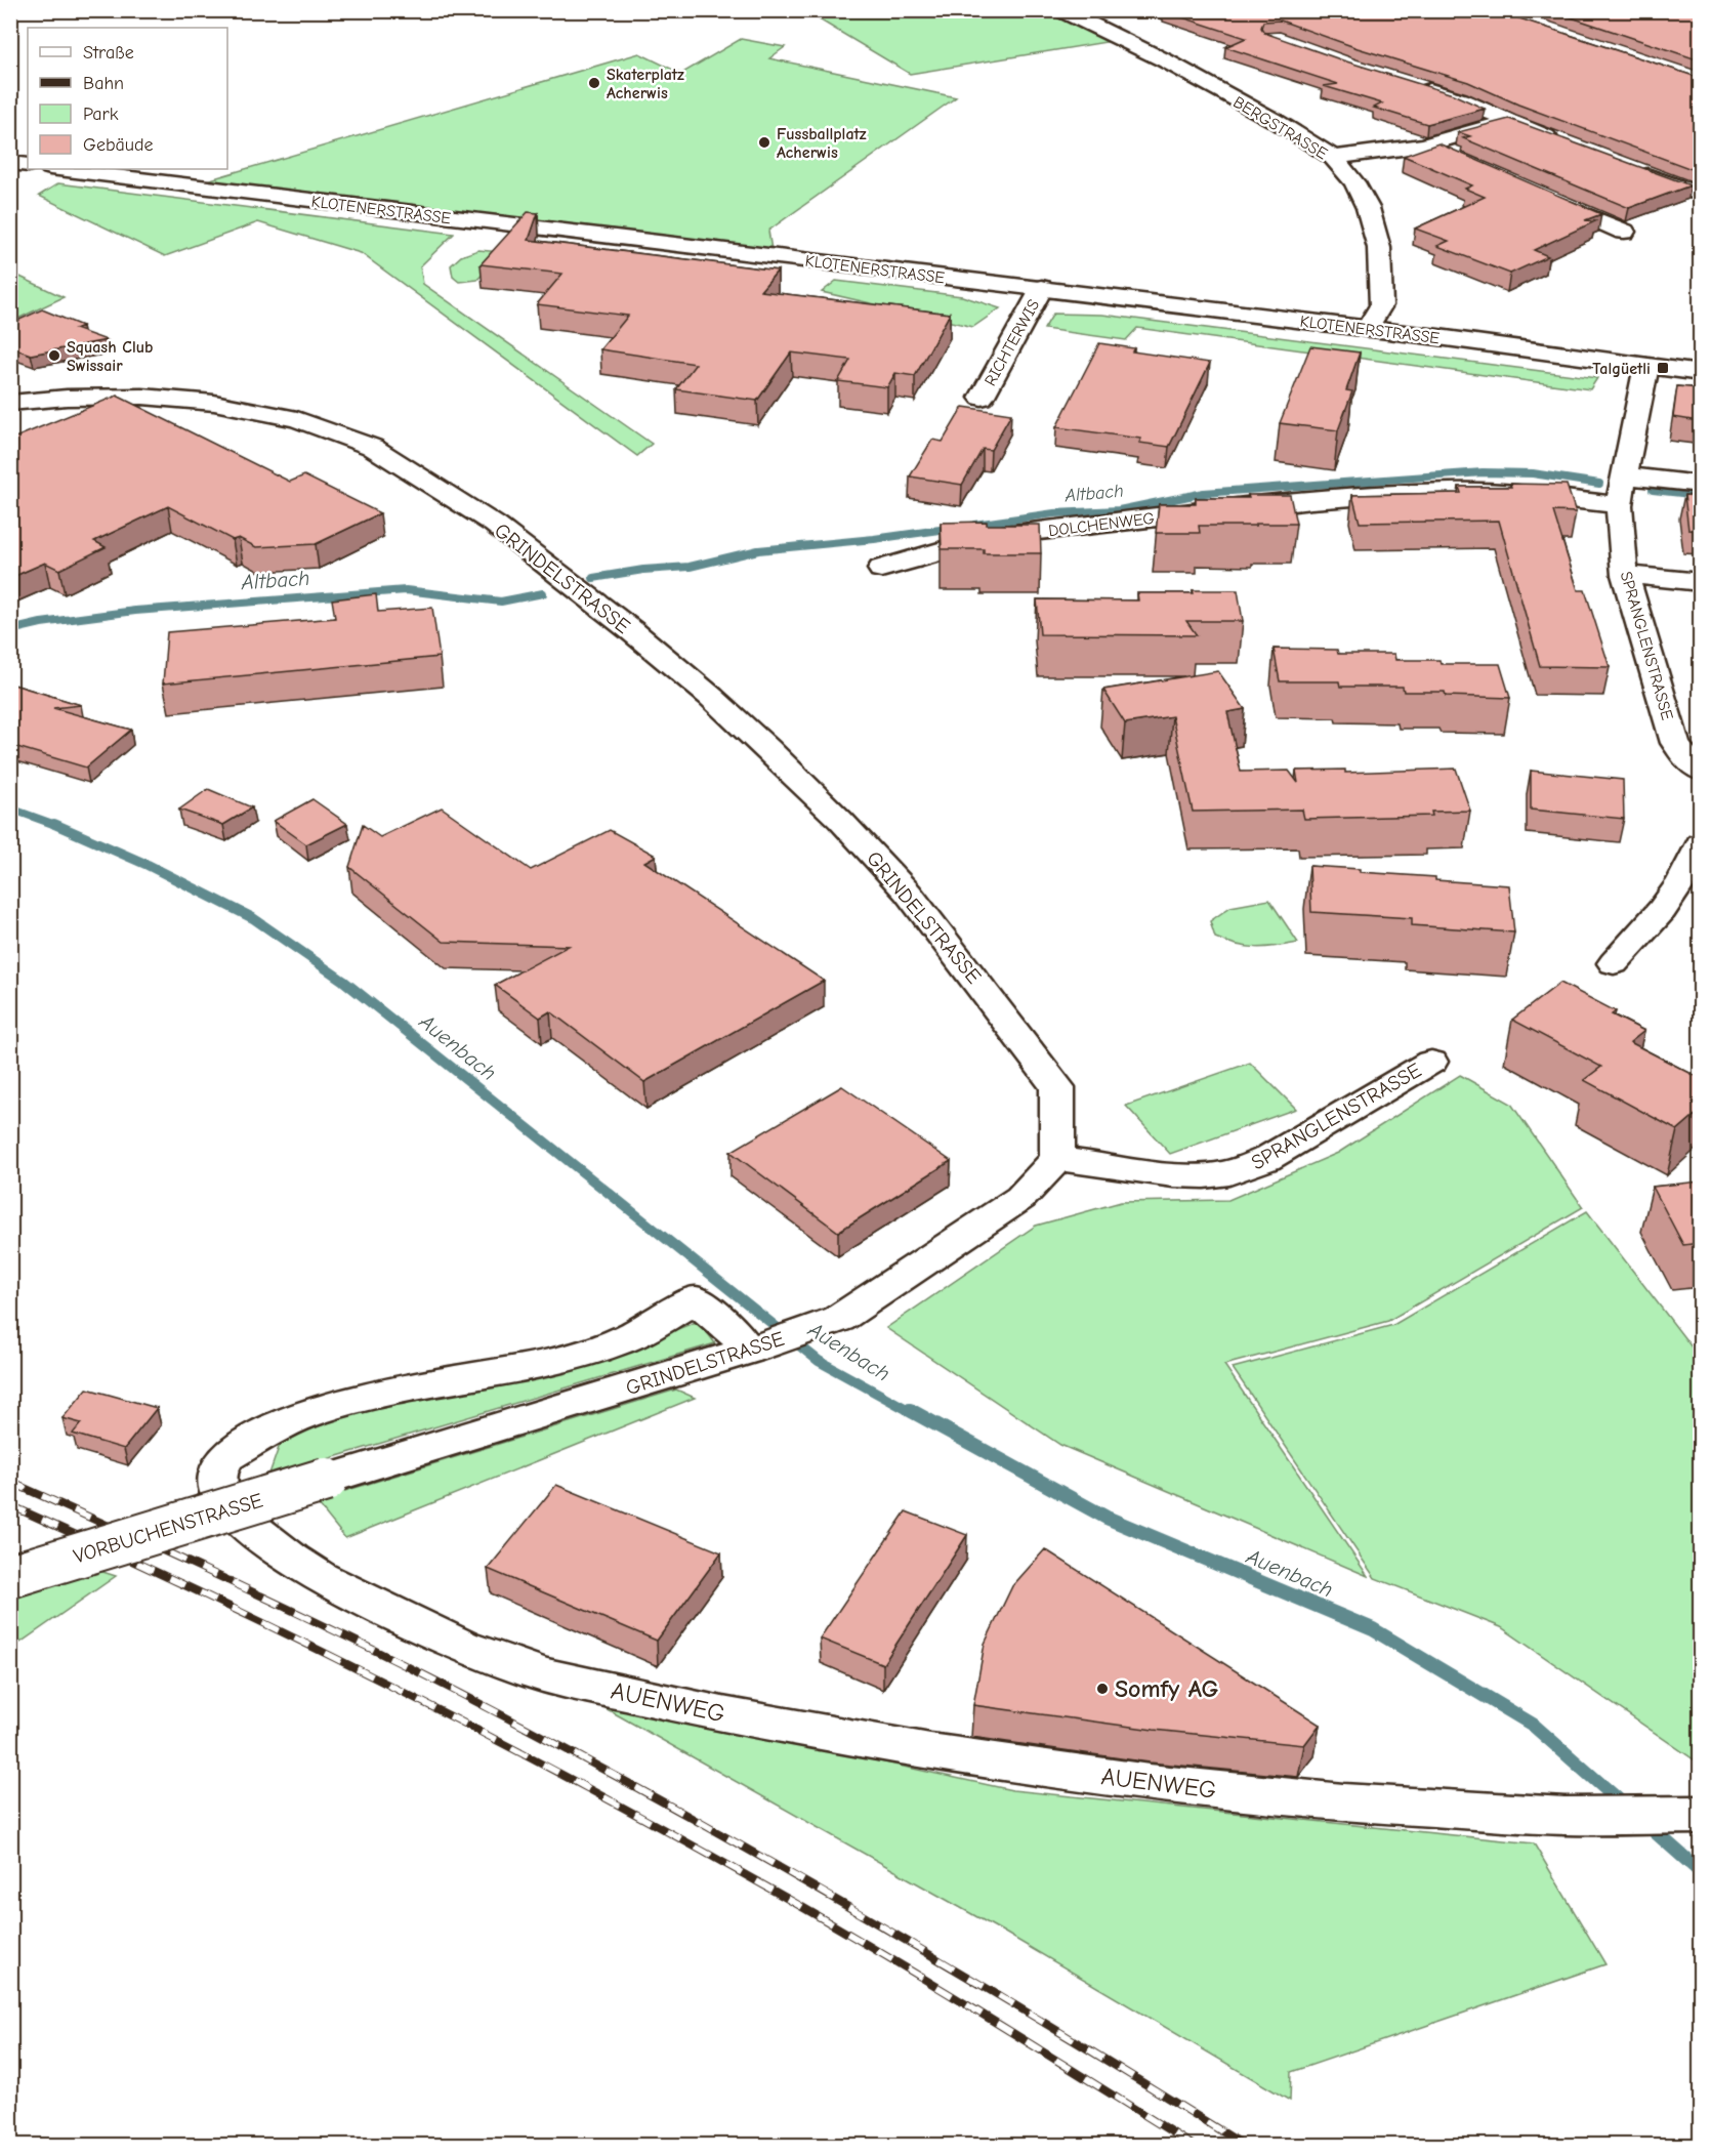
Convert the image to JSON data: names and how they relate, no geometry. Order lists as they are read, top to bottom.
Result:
{
  "streets": {
    "street": [
      "BERGSTRASSE",
      "KLOTENERSTRASSE",
      "RICHTERWIS",
      "DOLCHENWEG",
      "GRINDELSTRASSE",
      "SPRANGLENSTRASSE",
      "VORBUCHENSTRASSE",
      "AUENWEG"
    ]
  },
  "crossings": [
    ["BERGSTRASSE", "KLOTENERSTRASSE"],
    ["KLOTENERSTRASSE", "RICHTERWIS"],
    ["KLOTENERSTRASSE", "SPRANGLENSTRASSE"],
    ["DOLCHENWEG", "SPRANGLENSTRASSE"],
    ["GRINDELSTRASSE", "SPRANGLENSTRASSE"],
    ["GRINDELSTRASSE", "VORBUCHENSTRASSE"],
    ["GRINDELSTRASSE", "AUENWEG"]
  ],
  "water": ["Altbach", "Auenbach"],
  "places": {
    "other": [
      "Skaterplatz Acherwis",
      "Fussballplatz Acherwis",
      "Squash Club Swissair",
      "Somfy AG"
    ],
    "transit": ["Talgüetli"]
  },
  "legend": [
    "Straße",
    "Bahn",
    "Park",
    "Gebäude"
  ]
}
